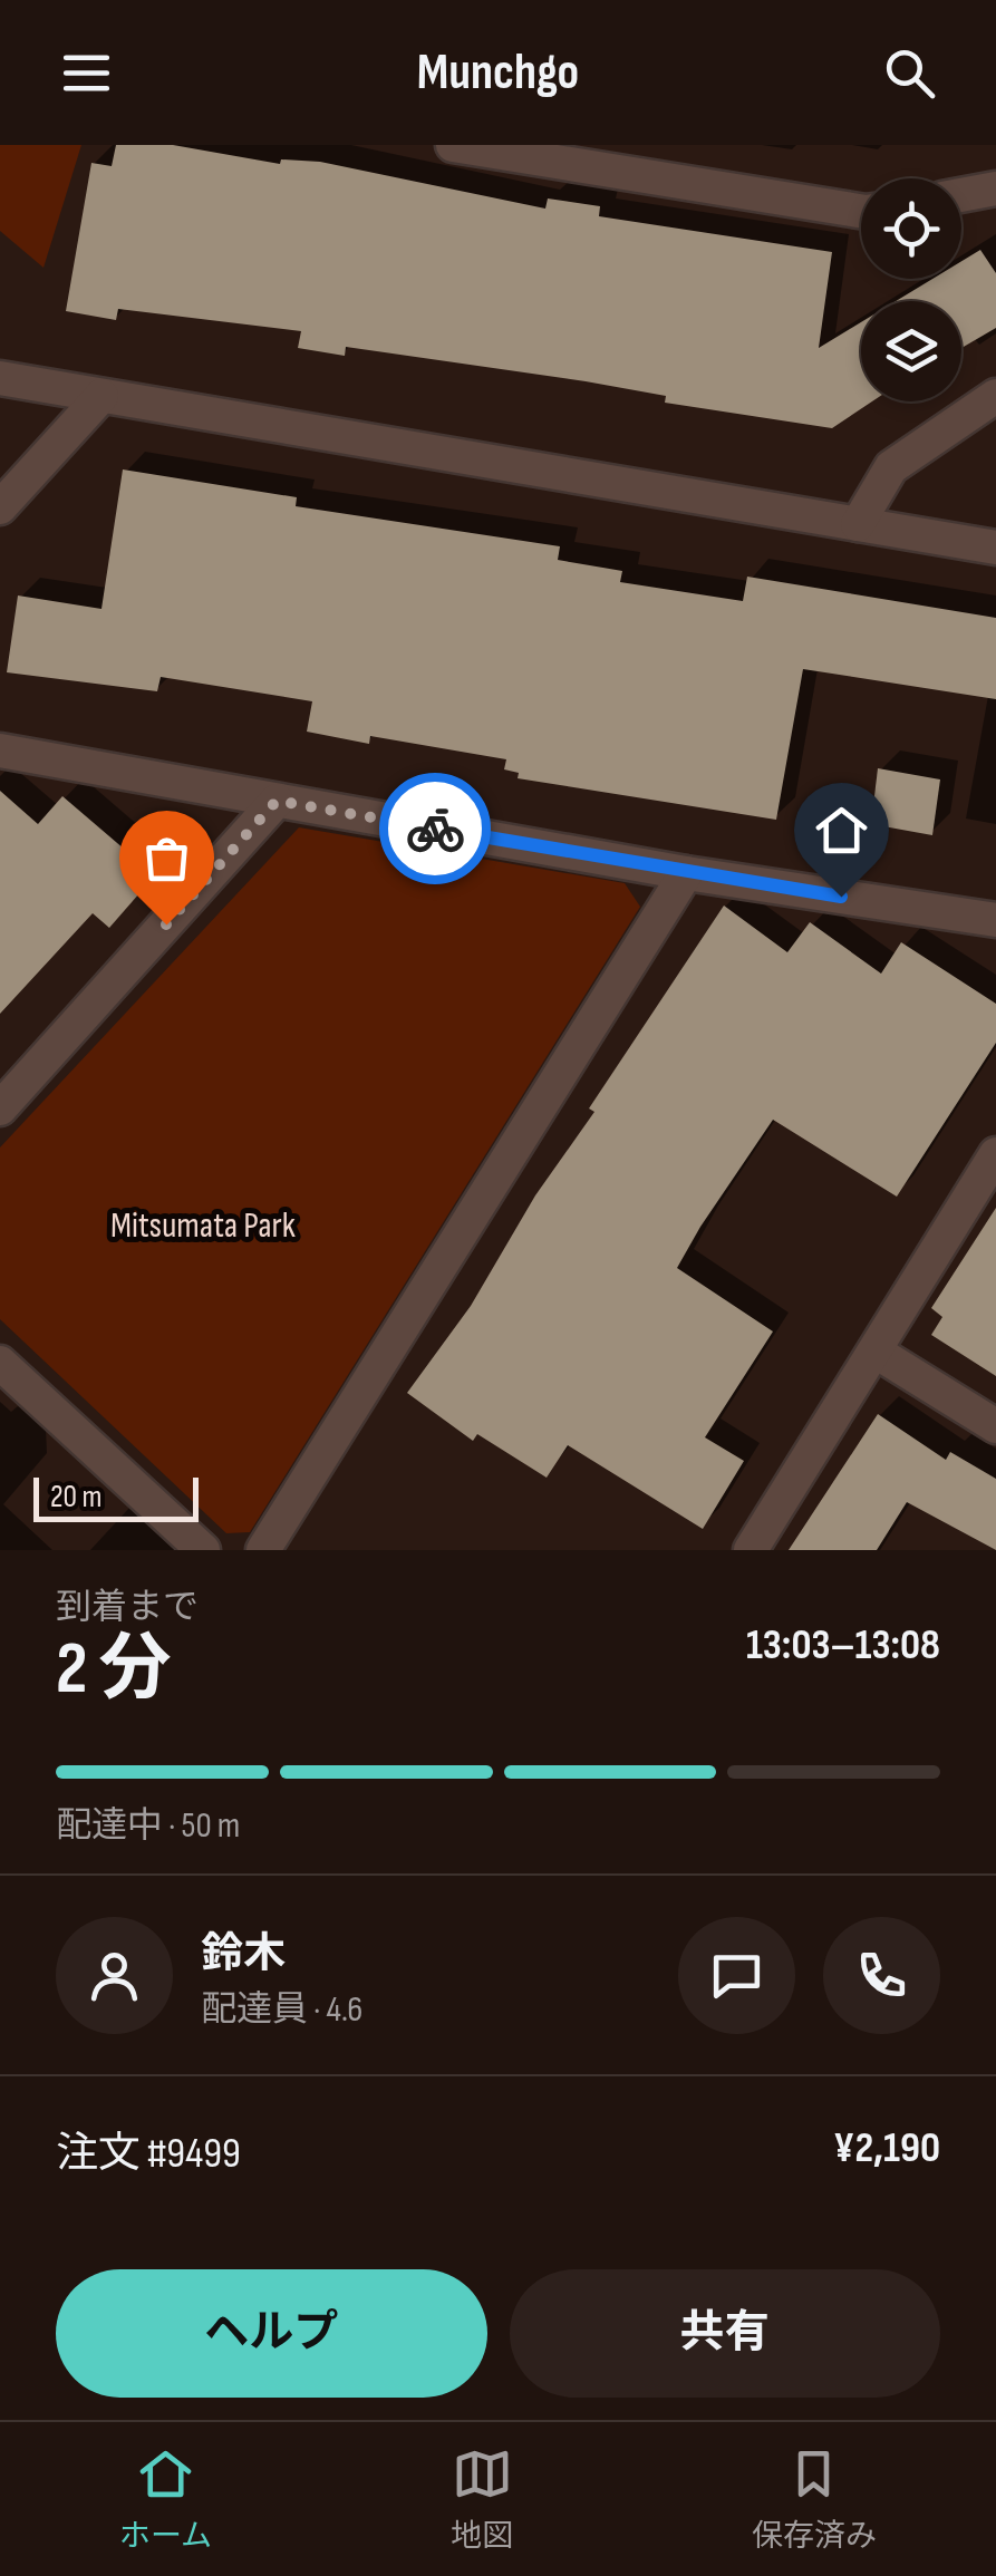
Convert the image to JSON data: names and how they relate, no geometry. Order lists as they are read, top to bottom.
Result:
{
  "parks": ["Mitsumata Park"],
  "scale_bar": "20 m",
  "page": {
    "header": "Munchgo",
    "scale": "20 m",
    "heading": ["2 分", "到着まで", "13:03–13:08"],
    "panel": [
      "鈴木",
      "配達員 · 4.6",
      "注文 #9499",
      "¥2,190"
    ],
    "bar": "配達中 · 50 m",
    "buttons": ["ヘルプ", "共有"],
    "tabs": ["ホーム", "地図", "保存済み"]
  }
}
